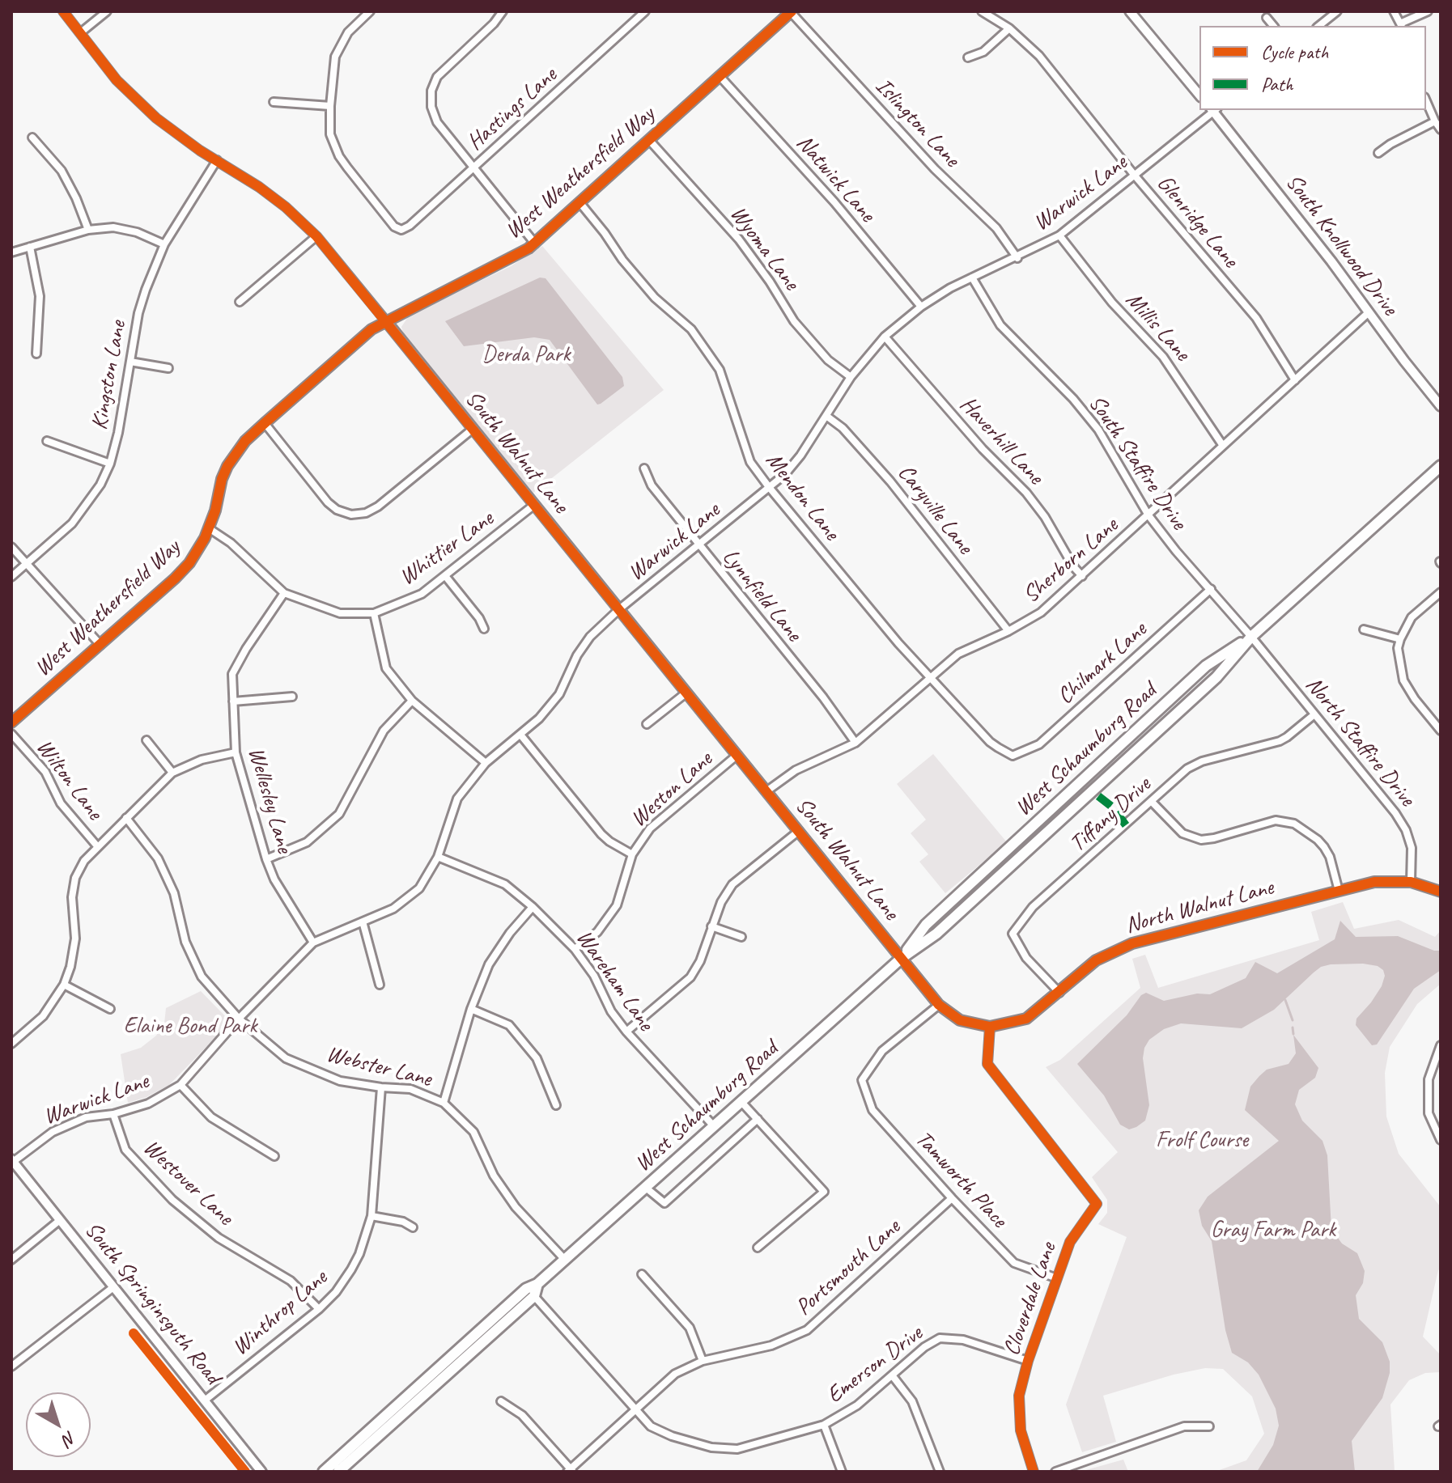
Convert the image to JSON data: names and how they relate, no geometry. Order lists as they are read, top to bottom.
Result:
{
  "streets": {
    "main road": ["West Schaumburg Road"],
    "street": [
      "Hastings Lane",
      "Islington Lane",
      "West Weathersfield Way",
      "Natwick Lane",
      "Warwick Lane",
      "Glenridge Lane",
      "South Knollwood Drive",
      "Wyoma Lane",
      "Millis Lane",
      "Kingston Lane",
      "Haverhill Lane",
      "South Walnut Lane",
      "South Staffire Drive",
      "Mendon Lane",
      "Caryville Lane",
      "Whittier Lane",
      "Sherborn Lane",
      "Lynnfield Lane",
      "Chilmark Lane",
      "North Staffire Drive",
      "Wilton Lane",
      "Weston Lane",
      "Wellesley Lane",
      "Tiffany Drive",
      "North Walnut Lane",
      "Wareham Lane",
      "Webster Lane",
      "Tamworth Place",
      "Westover Lane",
      "Portsmouth Lane",
      "Cloverdale Lane",
      "South Springinsguth Road",
      "Winthrop Lane",
      "Emerson Drive"
    ]
  },
  "crossings": [
    ["Islington Lane", "West Weathersfield Way"],
    ["Islington Lane", "Warwick Lane"],
    ["West Weathersfield Way", "Natwick Lane"],
    ["West Weathersfield Way", "Wyoma Lane"],
    ["West Weathersfield Way", "South Walnut Lane"],
    ["West Weathersfield Way", "Mendon Lane"],
    ["West Weathersfield Way", "Whittier Lane"],
    ["Natwick Lane", "Warwick Lane"],
    ["Warwick Lane", "Glenridge Lane"],
    ["Warwick Lane", "Wyoma Lane"],
    ["Warwick Lane", "Millis Lane"],
    ["Warwick Lane", "Haverhill Lane"],
    ["Warwick Lane", "South Walnut Lane"],
    ["Warwick Lane", "South Staffire Drive"],
    ["Warwick Lane", "Mendon Lane"],
    ["Warwick Lane", "Caryville Lane"],
    ["Warwick Lane", "Lynnfield Lane"],
    ["Warwick Lane", "Wellesley Lane"],
    ["Warwick Lane", "Wareham Lane"],
    ["Warwick Lane", "Webster Lane"],
    ["Warwick Lane", "Westover Lane"],
    ["Warwick Lane", "South Springinsguth Road"],
    ["Glenridge Lane", "Sherborn Lane"],
    ["South Knollwood Drive", "Sherborn Lane"],
    ["Millis Lane", "Sherborn Lane"],
    ["Kingston Lane", "South Walnut Lane"],
    ["Haverhill Lane", "Sherborn Lane"],
    ["South Walnut Lane", "Whittier Lane"],
    ["South Walnut Lane", "Sherborn Lane"],
    ["South Walnut Lane", "West Schaumburg Road"],
    ["South Walnut Lane", "Weston Lane"],
    ["South Walnut Lane", "North Walnut Lane"],
    ["South Staffire Drive", "Sherborn Lane"],
    ["South Staffire Drive", "Chilmark Lane"],
    ["South Staffire Drive", "North Staffire Drive"],
    ["South Staffire Drive", "West Schaumburg Road"],
    ["Mendon Lane", "Sherborn Lane"],
    ["Mendon Lane", "Chilmark Lane"],
    ["Caryville Lane", "Sherborn Lane"],
    ["Whittier Lane", "Wellesley Lane"],
    ["Sherborn Lane", "Lynnfield Lane"],
    ["North Staffire Drive", "West Schaumburg Road"],
    ["North Staffire Drive", "Tiffany Drive"],
    ["North Staffire Drive", "North Walnut Lane"],
    ["West Schaumburg Road", "North Walnut Lane"],
    ["West Schaumburg Road", "Wareham Lane"],
    ["West Schaumburg Road", "Webster Lane"],
    ["Weston Lane", "Wareham Lane"],
    ["Tiffany Drive", "North Walnut Lane"],
    ["North Walnut Lane", "Tamworth Place"],
    ["North Walnut Lane", "Cloverdale Lane"],
    ["Webster Lane", "Winthrop Lane"],
    ["Tamworth Place", "Portsmouth Lane"],
    ["Tamworth Place", "Cloverdale Lane"],
    ["Westover Lane", "Winthrop Lane"],
    ["Portsmouth Lane", "Emerson Drive"],
    ["Cloverdale Lane", "Emerson Drive"],
    ["South Springinsguth Road", "Winthrop Lane"]
  ],
  "parks": [
    "Derda Park",
    "Elaine Bond Park",
    "Frolf Course",
    "Gray Farm Park"
  ],
  "legend": ["Cycle path", "Path"],
  "north": "bottom right"
}
